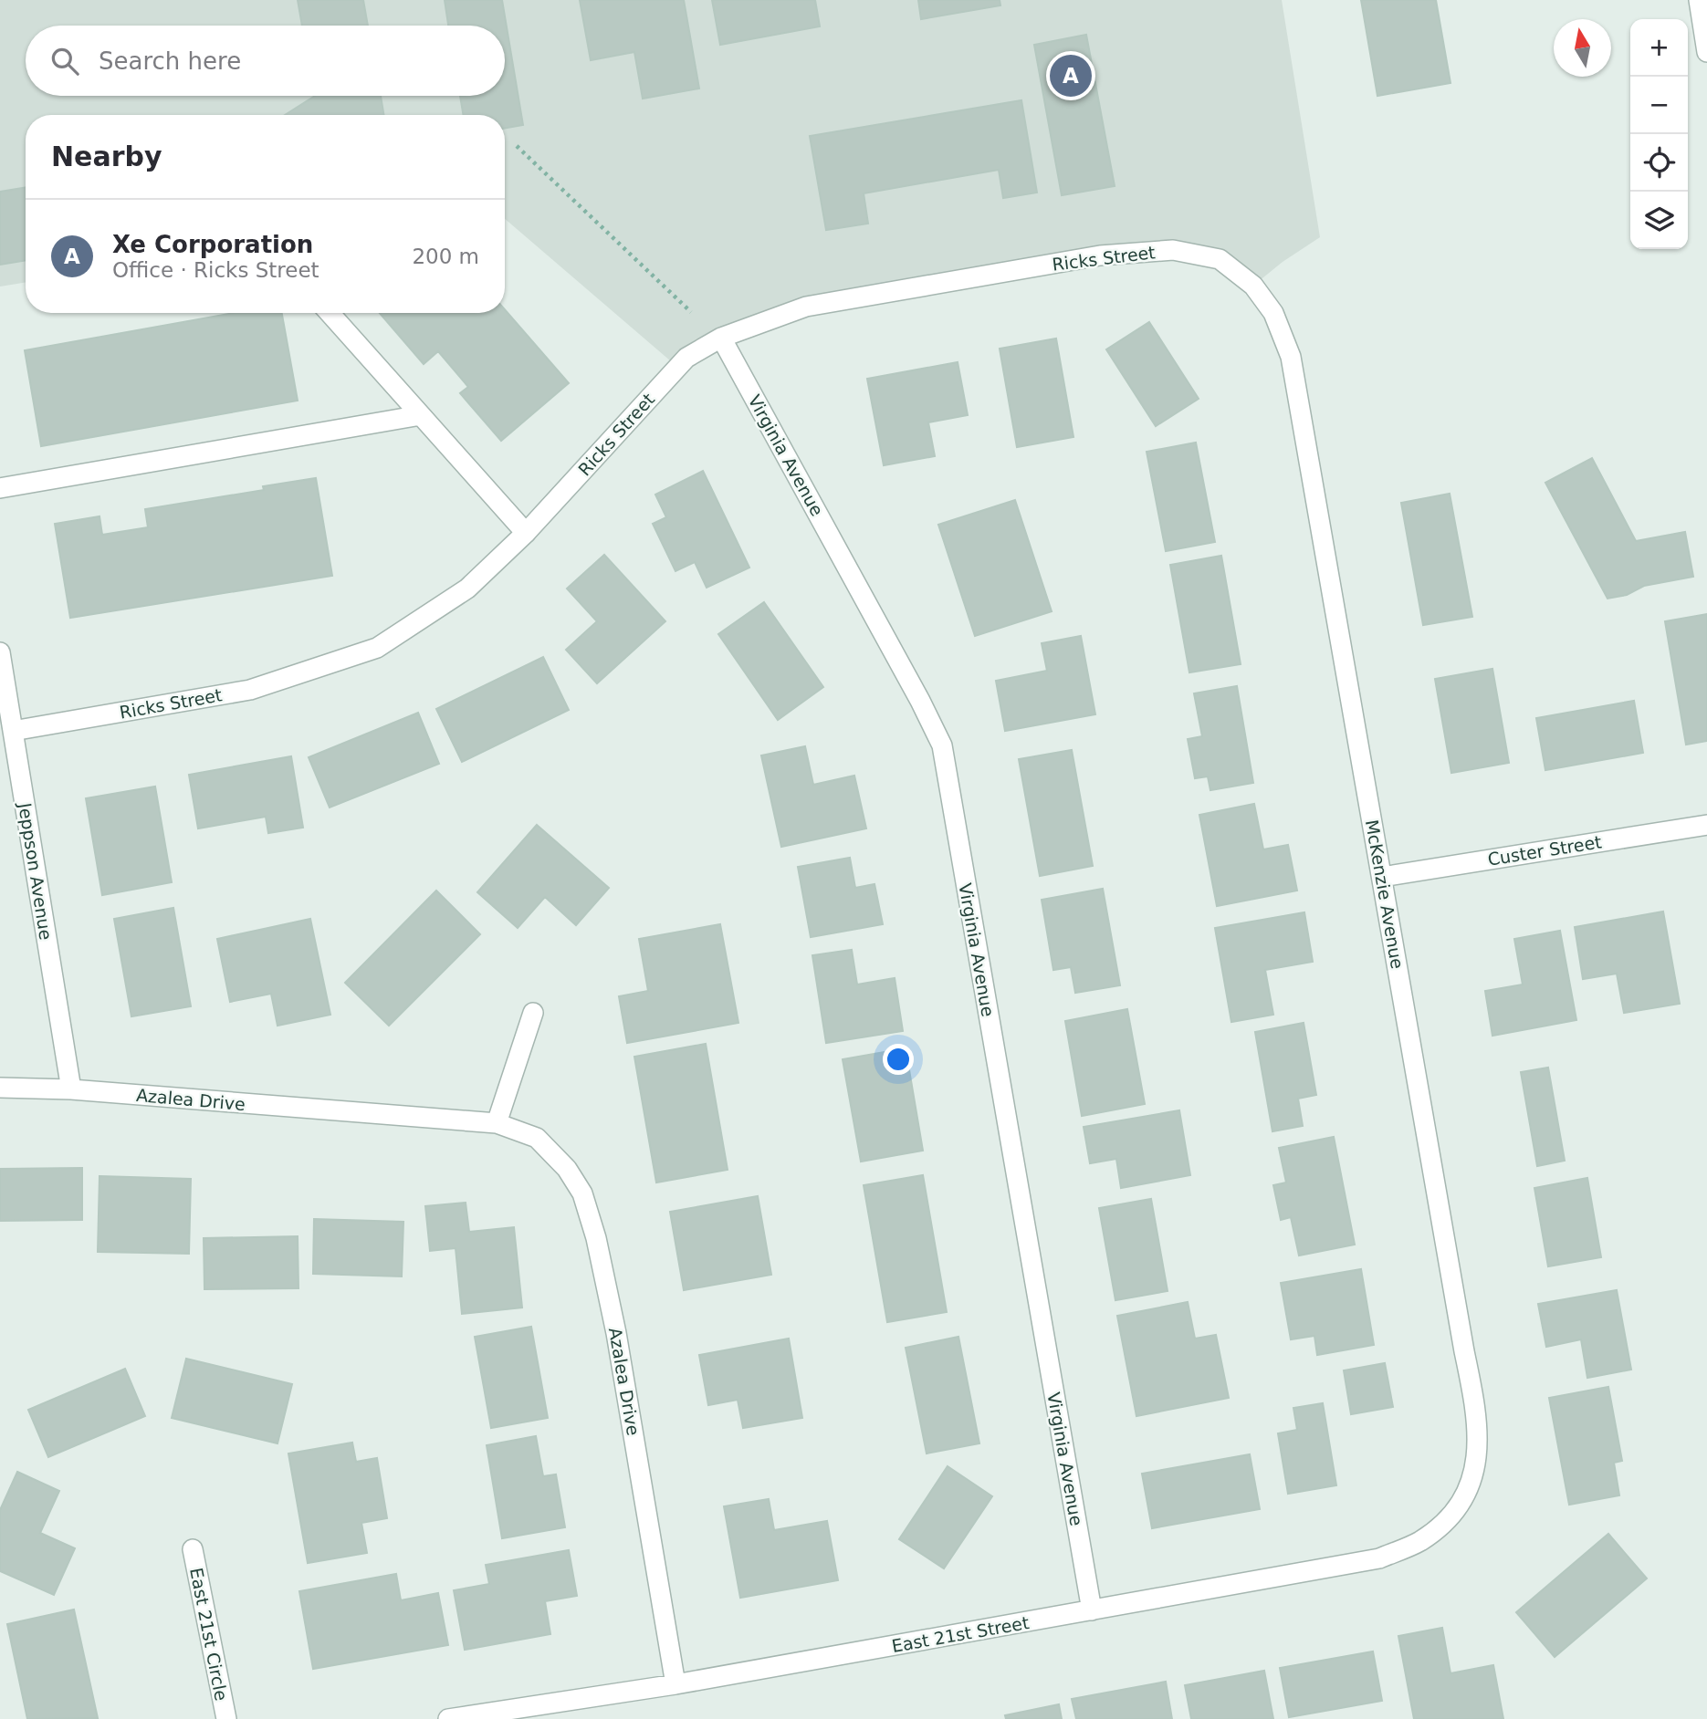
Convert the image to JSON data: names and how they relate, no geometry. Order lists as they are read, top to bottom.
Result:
{
  "streets": {
    "street": [
      "Ricks Street",
      "Virginia Avenue",
      "Custer Street",
      "Jeppson Avenue",
      "McKenzie Avenue",
      "Azalea Drive",
      "East 21st Circle",
      "East 21st Street"
    ]
  },
  "crossings": [
    ["Ricks Street", "Virginia Avenue"],
    ["Ricks Street", "Jeppson Avenue"],
    ["Ricks Street", "McKenzie Avenue"],
    ["Virginia Avenue", "East 21st Street"],
    ["Custer Street", "McKenzie Avenue"],
    ["Jeppson Avenue", "Azalea Drive"],
    ["McKenzie Avenue", "East 21st Street"],
    ["Azalea Drive", "East 21st Street"]
  ],
  "north": "top",
  "page": {
    "map_buttons": ["+", "−"],
    "search": "Search here",
    "pins": "A",
    "heading": "Nearby",
    "list": [
      {
        "mark": "A",
        "name": "Xe Corporation",
        "note": "Office · Ricks Street",
        "value": "200 m"
      }
    ]
  }
}
